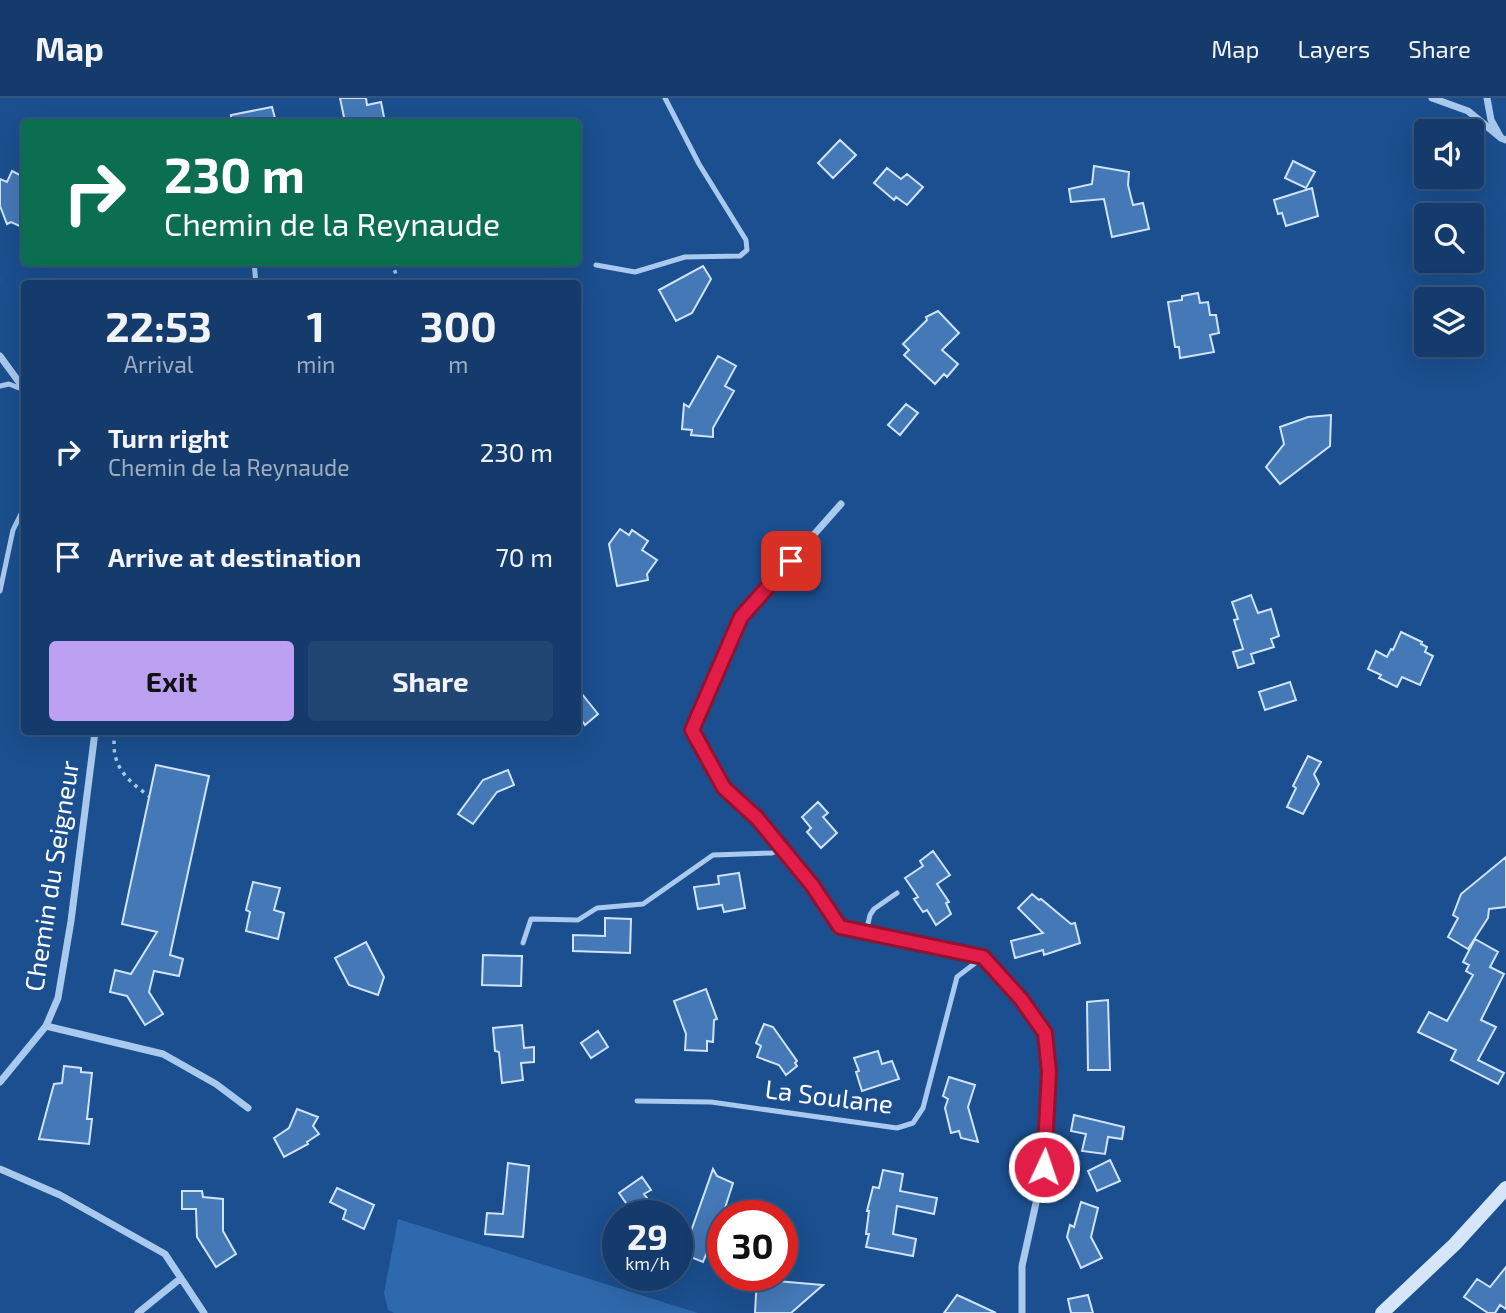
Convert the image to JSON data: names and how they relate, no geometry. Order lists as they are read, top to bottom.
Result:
{
  "streets": {
    "street": ["Chemin du Seigneur"],
    "lane": ["La Soulane"]
  },
  "page": {
    "header": "Map",
    "nav": ["Map", "Layers", "Share"],
    "turn": ["230 m", "Chemin de la Reynaude"],
    "eta": [
      "22:53",
      "Arrival",
      "1",
      "min",
      "300",
      "m"
    ],
    "list": [
      {
        "name": "Turn right",
        "note": "Chemin de la Reynaude",
        "value": "230 m"
      },
      {
        "name": "Arrive at destination",
        "value": "70 m"
      }
    ],
    "buttons": ["Exit", "Share"],
    "speed": "29 km/h",
    "limit": "30"
  }
}
